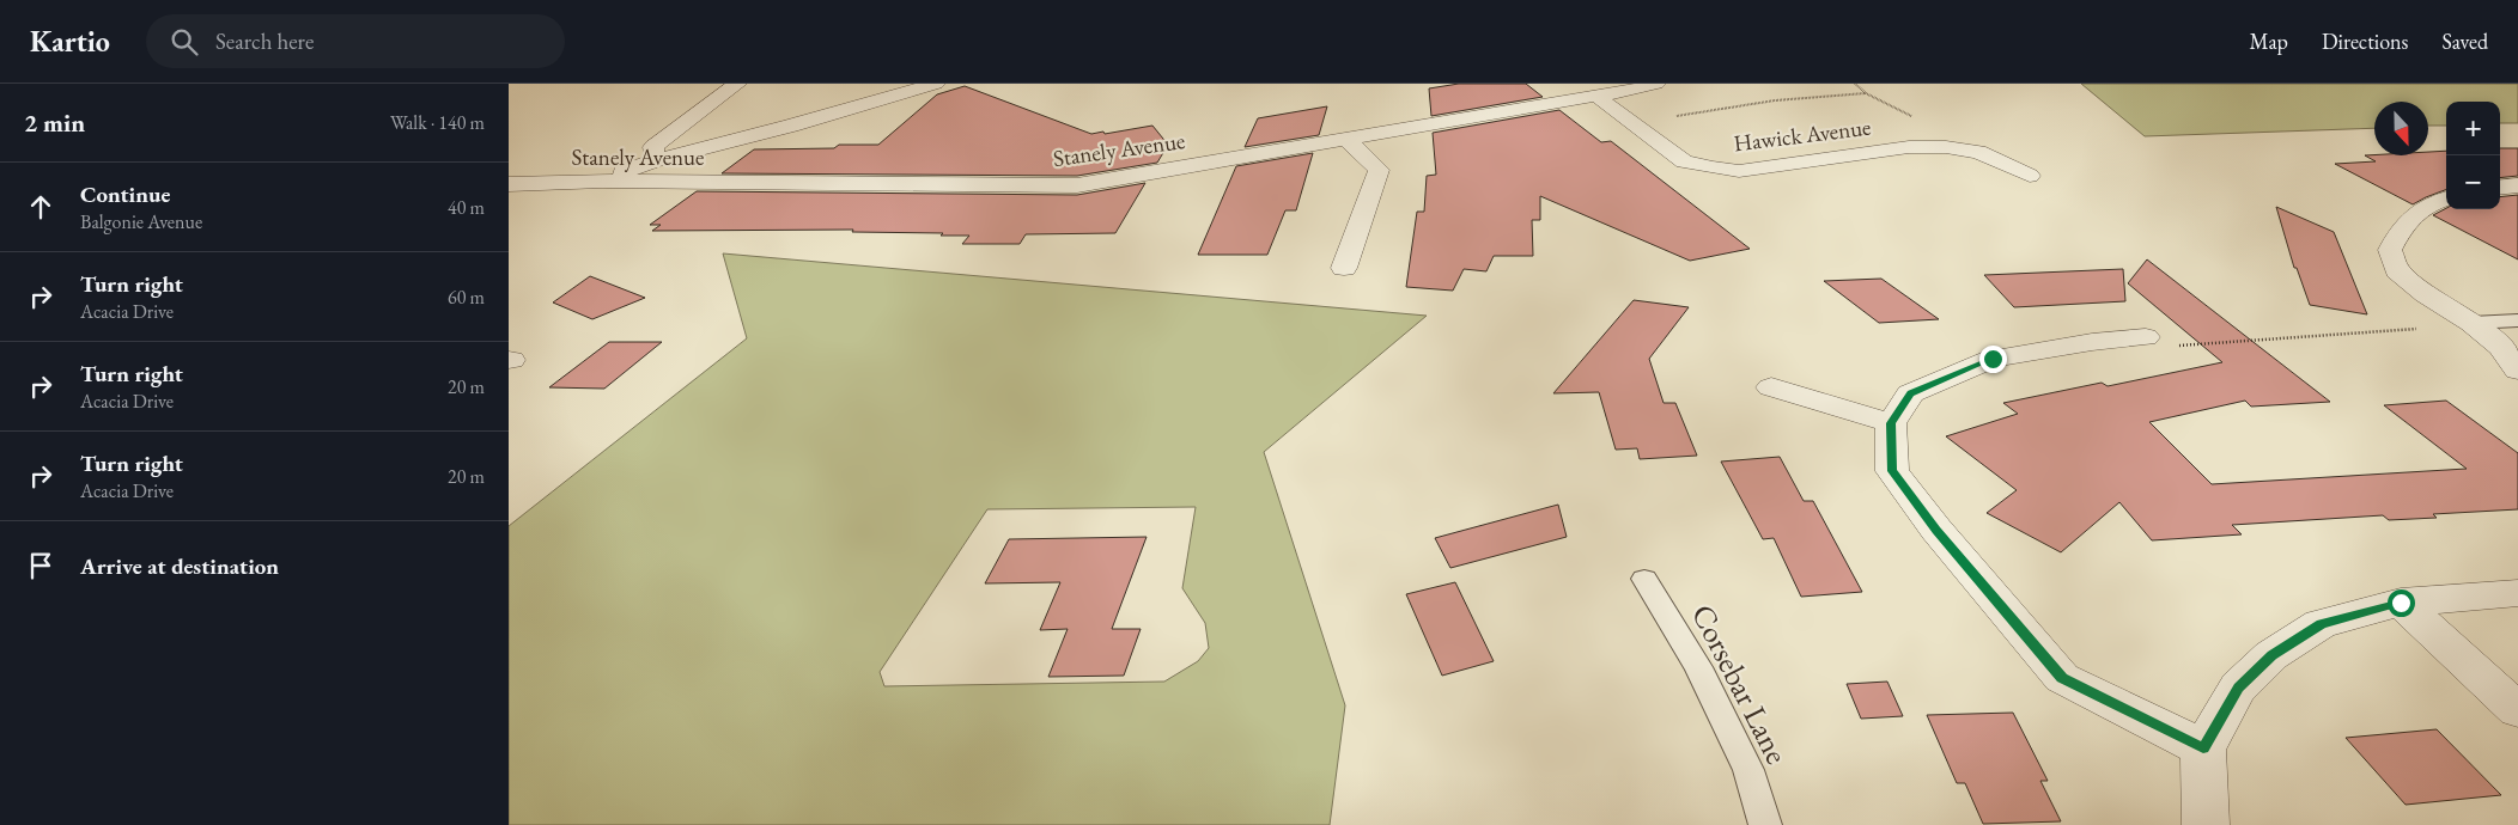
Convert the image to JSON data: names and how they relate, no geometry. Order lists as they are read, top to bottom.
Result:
{
  "streets": {
    "street": ["Hawick Avenue", "Stanely Avenue"],
    "lane": ["Corsebar Lane"]
  },
  "crossings": [
    ["Hawick Avenue", "Stanely Avenue"]
  ],
  "north": "bottom",
  "page": {
    "header": "Kartio",
    "search": "Search here",
    "nav": ["Map", "Directions", "Saved"],
    "heading": ["2 min", "Walk · 140 m"],
    "map_buttons": ["+", "−"],
    "list": [
      ["Continue", "Balgonie Avenue", "40 m"],
      ["Turn right", "Acacia Drive", "60 m"],
      ["Turn right", "Acacia Drive", "20 m"],
      ["Turn right", "Acacia Drive", "20 m"],
      "Arrive at destination"
    ]
  }
}
